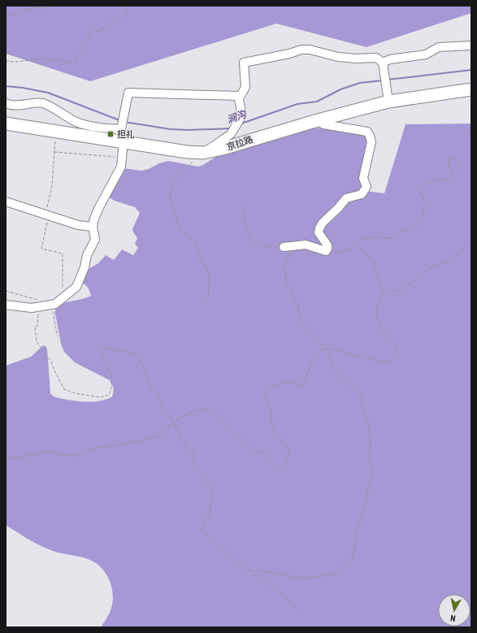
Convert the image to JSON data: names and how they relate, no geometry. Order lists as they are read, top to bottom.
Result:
{
  "streets": {
    "highway": ["京拉路"]
  },
  "water": ["涧沟"],
  "places": {
    "transit": ["担礼"]
  },
  "north": "bottom"
}
